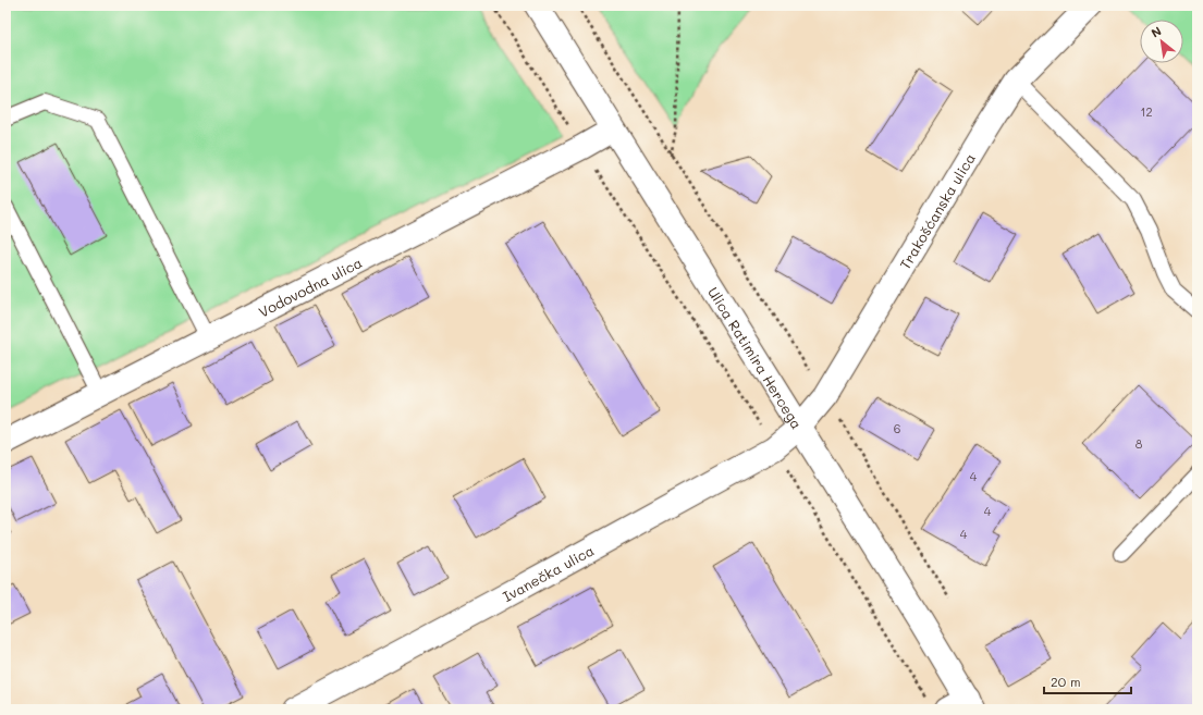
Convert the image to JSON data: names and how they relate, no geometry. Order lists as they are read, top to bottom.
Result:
{
  "streets": {
    "street": [
      "Trakošćanska ulica",
      "Vodovodna ulica",
      "Ulica Ratimira Hercega",
      "Ivanečka ulica"
    ]
  },
  "crossings": [
    ["Trakošćanska ulica", "Ulica Ratimira Hercega"],
    ["Trakošćanska ulica", "Ivanečka ulica"],
    ["Vodovodna ulica", "Ulica Ratimira Hercega"],
    ["Ulica Ratimira Hercega", "Ivanečka ulica"]
  ],
  "house_numbers": [
    "12",
    "6",
    "8",
    "4",
    "4",
    "4"
  ],
  "scale_bar": "20 m",
  "north": "top left"
}
